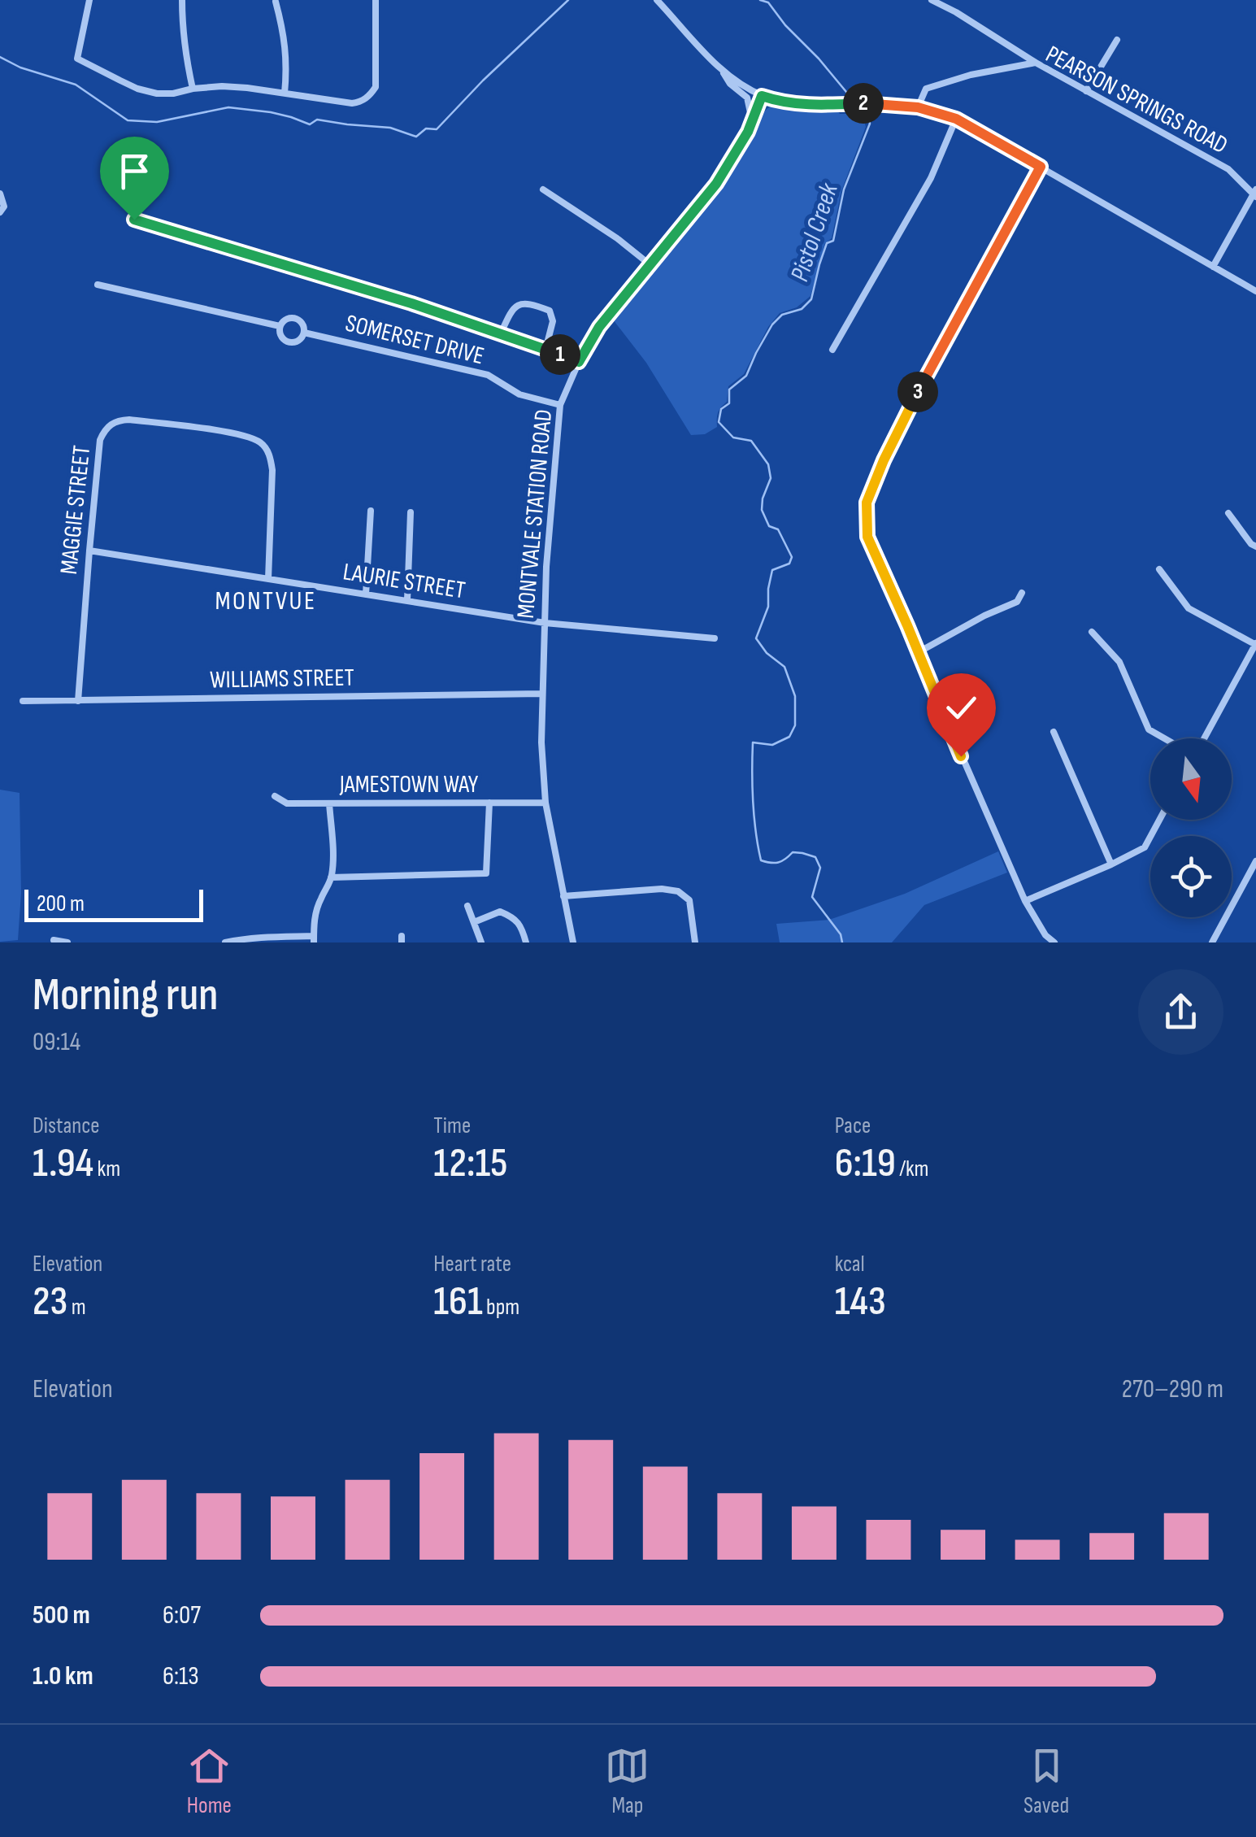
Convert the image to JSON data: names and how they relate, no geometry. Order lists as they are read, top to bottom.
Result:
{
  "streets": {
    "street": [
      "PEARSON SPRINGS ROAD",
      "SOMERSET DRIVE",
      "MAGGIE STREET",
      "MONTVALE STATION ROAD",
      "LAURIE STREET",
      "WILLIAMS STREET",
      "JAMESTOWN WAY"
    ]
  },
  "crossings": [
    ["SOMERSET DRIVE", "MONTVALE STATION ROAD"],
    ["MAGGIE STREET", "LAURIE STREET"],
    ["MAGGIE STREET", "WILLIAMS STREET"],
    ["MONTVALE STATION ROAD", "LAURIE STREET"],
    ["MONTVALE STATION ROAD", "WILLIAMS STREET"],
    ["MONTVALE STATION ROAD", "JAMESTOWN WAY"]
  ],
  "districts": ["MONTVUE"],
  "water": ["Pistol Creek"],
  "scale_bar": "200 m",
  "north": "bottom",
  "page": {
    "pins": ["2", "1", "3"],
    "scale": "200 m",
    "heading": ["Morning run", "09:14"],
    "stats": [
      ["Distance", "1.94 km"],
      ["Time", "12:15"],
      ["Pace", "6:19 /km"],
      ["Elevation", "23 m"],
      ["Heart rate", "161 bpm"],
      ["kcal", "143"]
    ],
    "chart": ["Elevation", "270–290 m"],
    "list": [
      {
        "name": "500 m",
        "note": "6:07"
      },
      {
        "name": "1.0 km",
        "note": "6:13"
      }
    ],
    "tabs": ["Home", "Map", "Saved"]
  }
}
